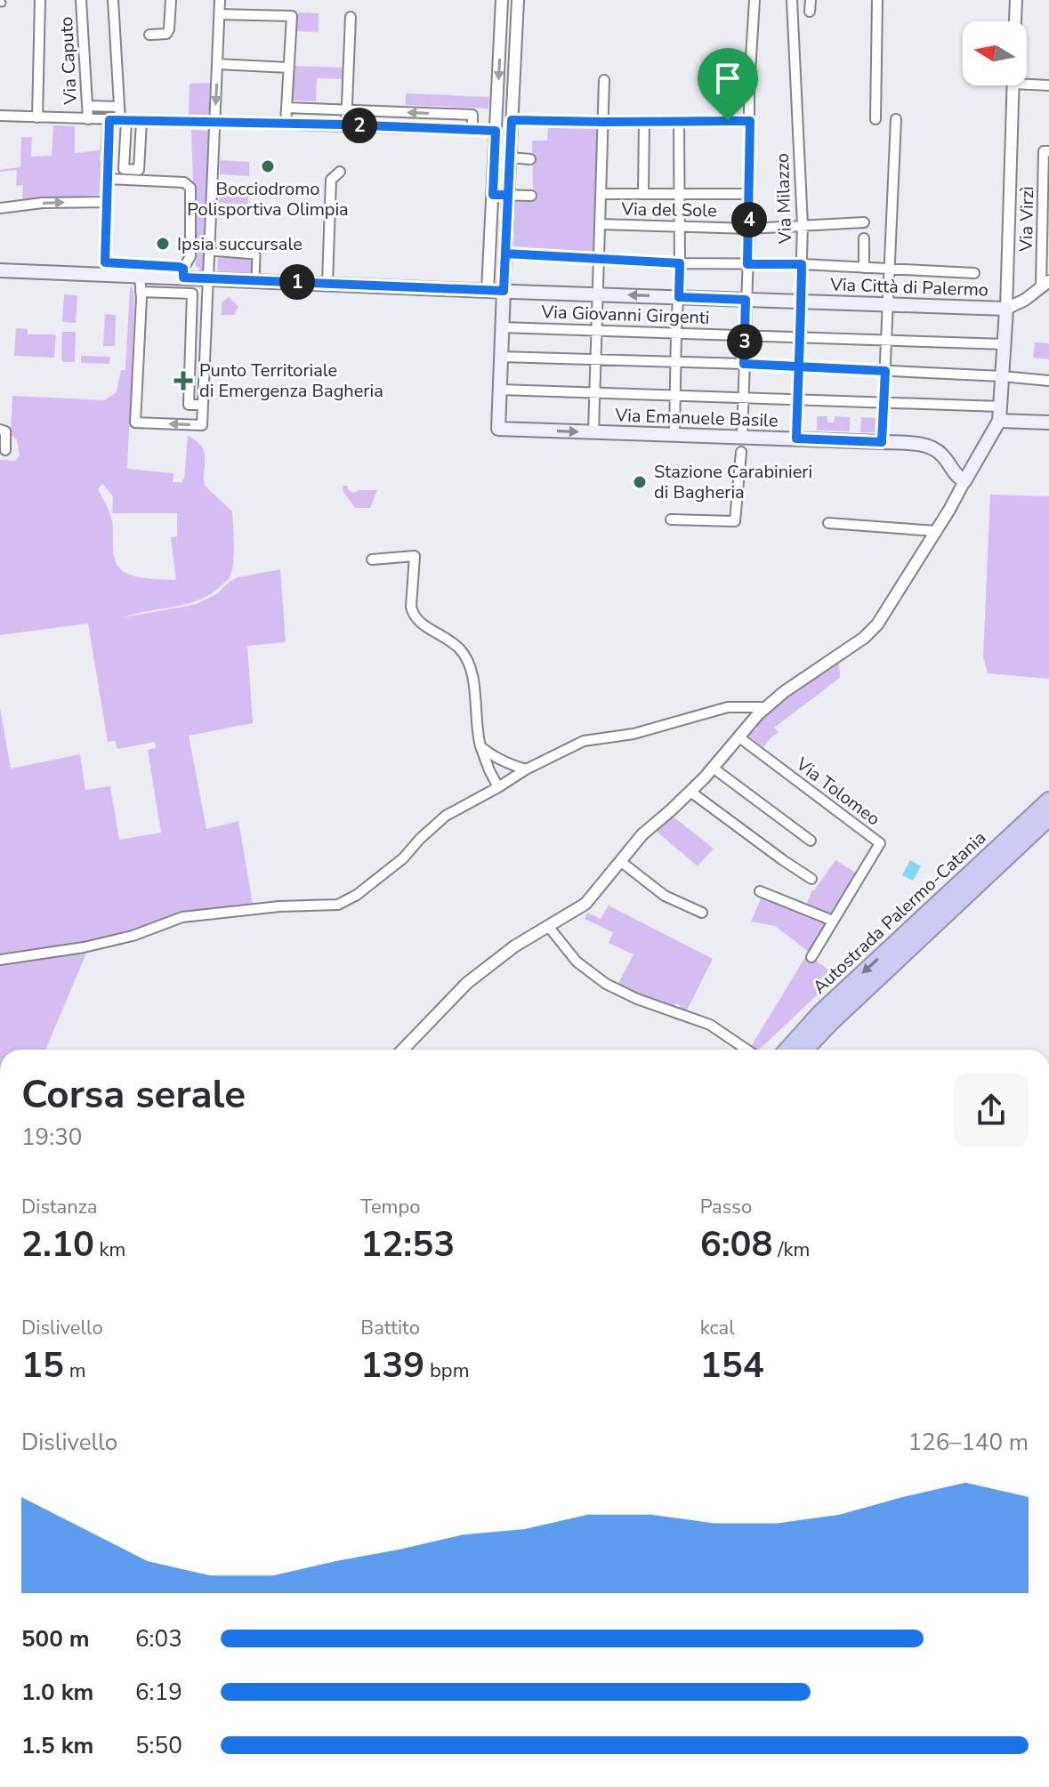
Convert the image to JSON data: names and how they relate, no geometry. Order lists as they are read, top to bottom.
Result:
{
  "streets": {
    "highway": ["Autostrada Palermo-Catania"],
    "main road": ["Via Città di Palermo", "Via Emanuele Basile"],
    "street": [
      "Via Caputo",
      "Via Milazzo",
      "Via del Sole",
      "Via Virzì",
      "Via Giovanni Girgenti",
      "Via Tolomeo"
    ]
  },
  "crossings": [
    ["Via Milazzo", "Via del Sole"],
    ["Via Milazzo", "Via Città di Palermo"],
    ["Via Milazzo", "Via Giovanni Girgenti"],
    ["Via Milazzo", "Via Emanuele Basile"]
  ],
  "places": {
    "other": ["Bocciodromo Polisportiva Olimpia", "Ipsia succursale", "Stazione Carabinieri di Bagheria"],
    "health": ["Punto Territoriale di Emergenza Bagheria"]
  },
  "north": "left",
  "page": {
    "pins": [
      "2",
      "4",
      "1",
      "3"
    ],
    "heading": ["Corsa serale", "19:30"],
    "stats": [
      ["Distanza", "2.10 km"],
      ["Tempo", "12:53"],
      ["Passo", "6:08 /km"],
      ["Dislivello", "15 m"],
      ["Battito", "139 bpm"],
      ["kcal", "154"]
    ],
    "chart": ["Dislivello", "126–140 m"],
    "list": [
      {
        "name": "500 m",
        "note": "6:03"
      },
      {
        "name": "1.0 km",
        "note": "6:19"
      },
      {
        "name": "1.5 km",
        "note": "5:50"
      }
    ]
  }
}
